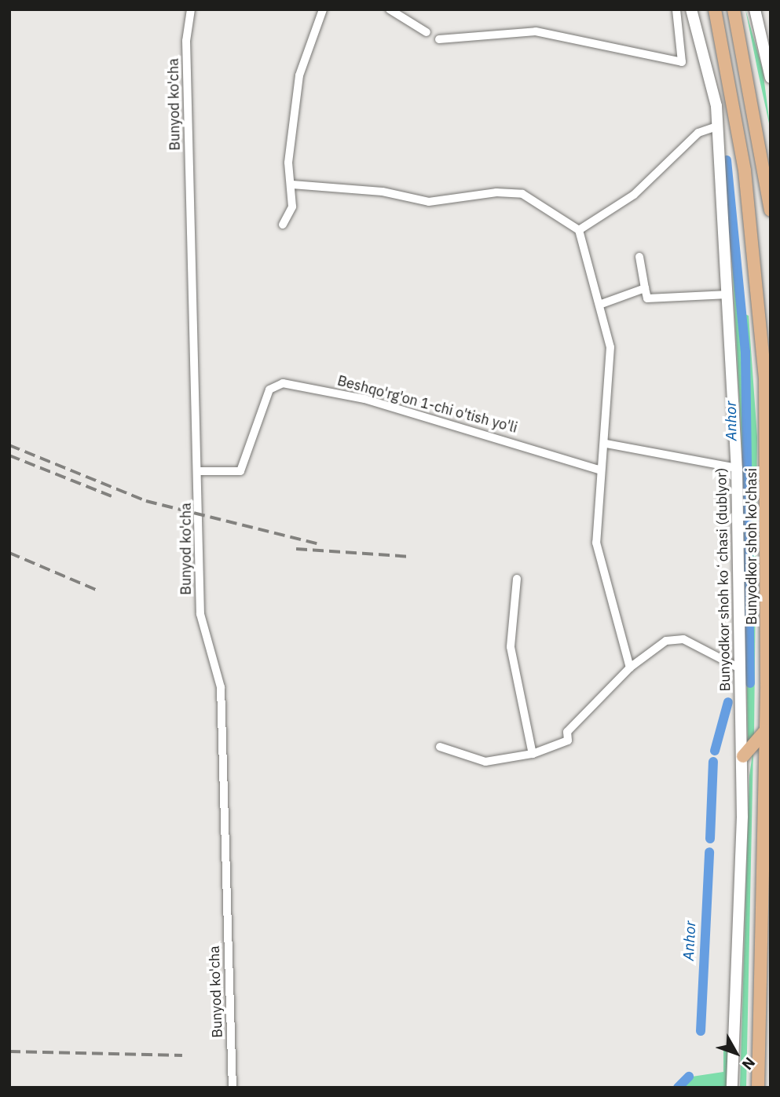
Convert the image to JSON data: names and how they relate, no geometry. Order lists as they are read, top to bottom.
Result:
{
  "streets": {
    "main road": ["Bunyodkor shoh ko'chasi"],
    "street": ["Bunyod ko'cha", "Beshqo'rg'on 1-chi o'tish yo'li", "Bunyodkor shoh koʻchasi (dublyor)"]
  },
  "crossings": [
    ["Bunyod ko'cha", "Beshqo'rg'on 1-chi o'tish yo'li"]
  ],
  "water": ["Anhor"],
  "north": "bottom right"
}
